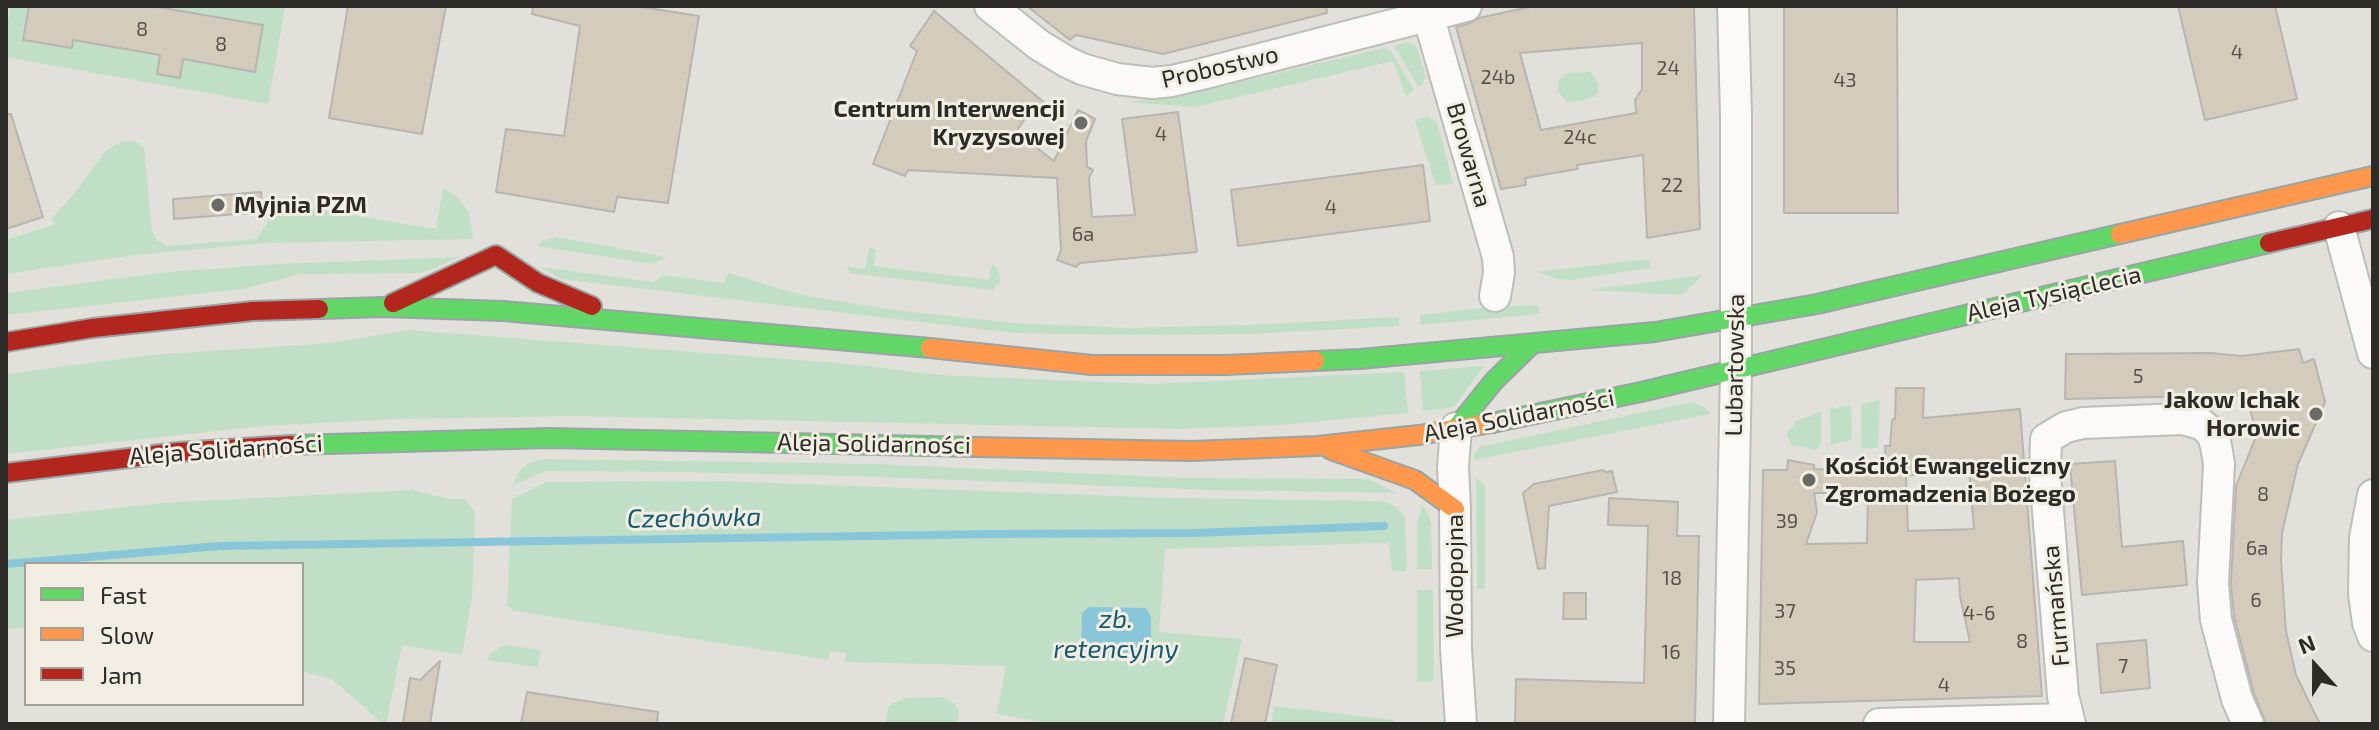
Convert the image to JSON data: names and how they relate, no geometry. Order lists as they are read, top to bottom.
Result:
{
  "streets": {
    "main road": ["Aleja Tysiąclecia", "Aleja Solidarności"],
    "street": [
      "Probostwo",
      "Browarna",
      "Lubartowska",
      "Wodopojna",
      "Furmańska"
    ]
  },
  "crossings": [
    ["Probostwo", "Browarna"],
    ["Aleja Tysiąclecia", "Lubartowska"],
    ["Aleja Tysiąclecia", "Aleja Solidarności"],
    ["Lubartowska", "Aleja Solidarności"],
    ["Aleja Solidarności", "Wodopojna"]
  ],
  "water": ["Czechówka", "zb. retencyjny"],
  "places": [
    "Centrum Interwencji Kryzysowej",
    "Myjnia PZM",
    "Jakow Ichak Horowic",
    "Kościół Ewangeliczny Zgromadzenia Bożego"
  ],
  "house_numbers": [
    "8",
    "8",
    "4",
    "24",
    "24b",
    "43",
    "4",
    "24c",
    "22",
    "4",
    "6a",
    "5",
    "8",
    "39",
    "6a",
    "18",
    "6",
    "37",
    "4-6",
    "8",
    "16",
    "7",
    "35",
    "4"
  ],
  "legend": ["Fast", "Slow", "Jam"],
  "north": "top"
}
